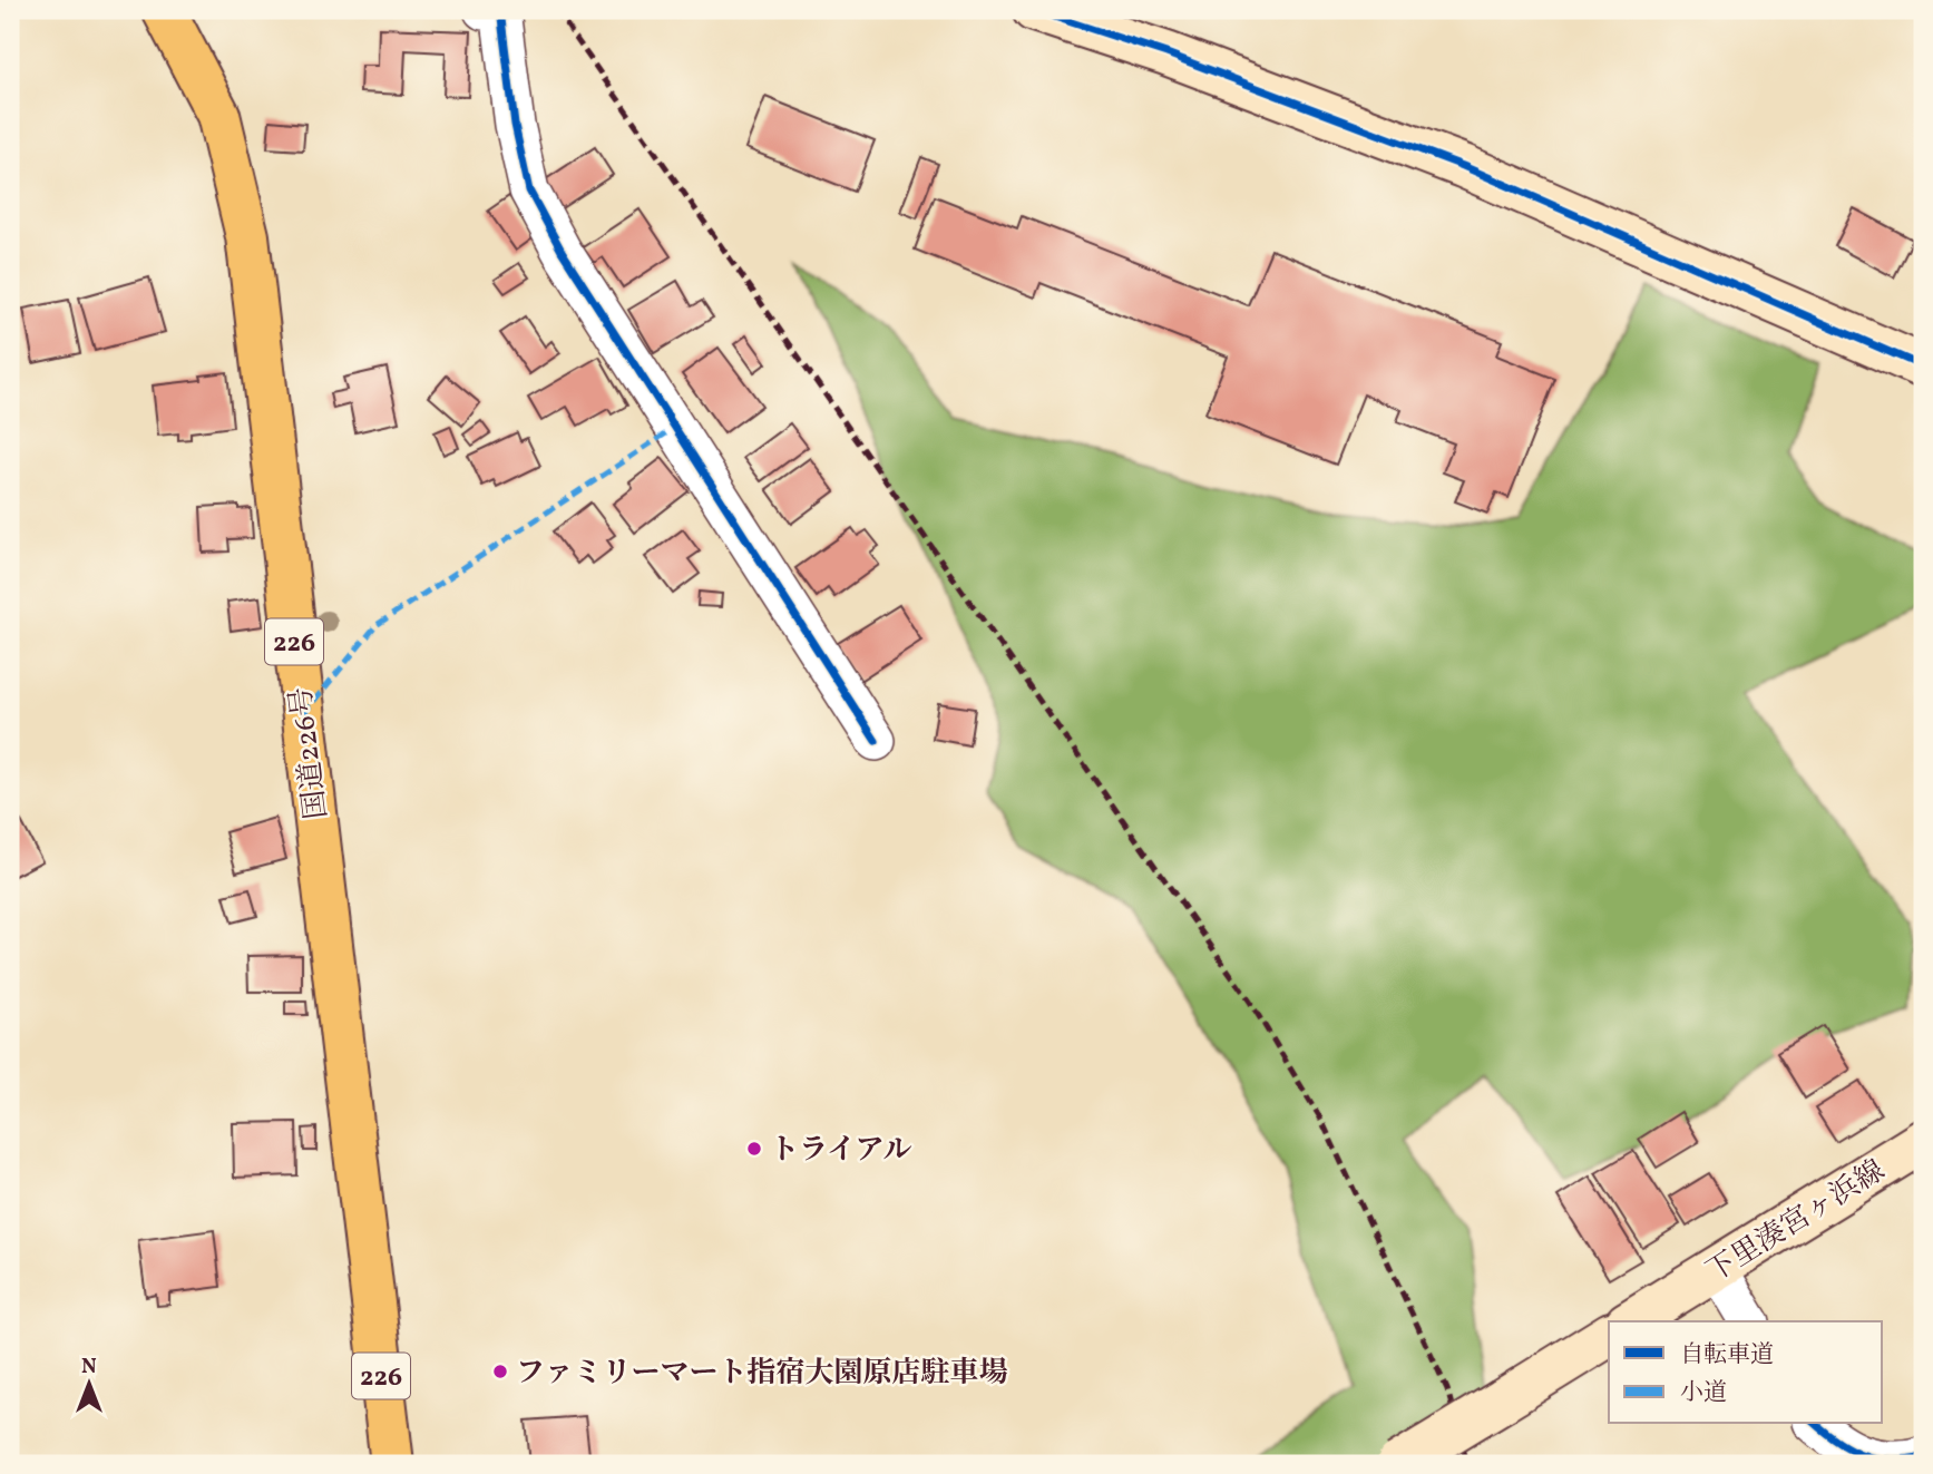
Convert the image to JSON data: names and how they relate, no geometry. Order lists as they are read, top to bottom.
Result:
{
  "streets": {
    "highway": ["226", "国道226号"],
    "street": ["下里湊宮ヶ浜線"]
  },
  "places": ["トライアル", "ファミリーマート指宿大園原店駐車場"],
  "legend": ["自転車道", "小道"],
  "north": "top"
}
